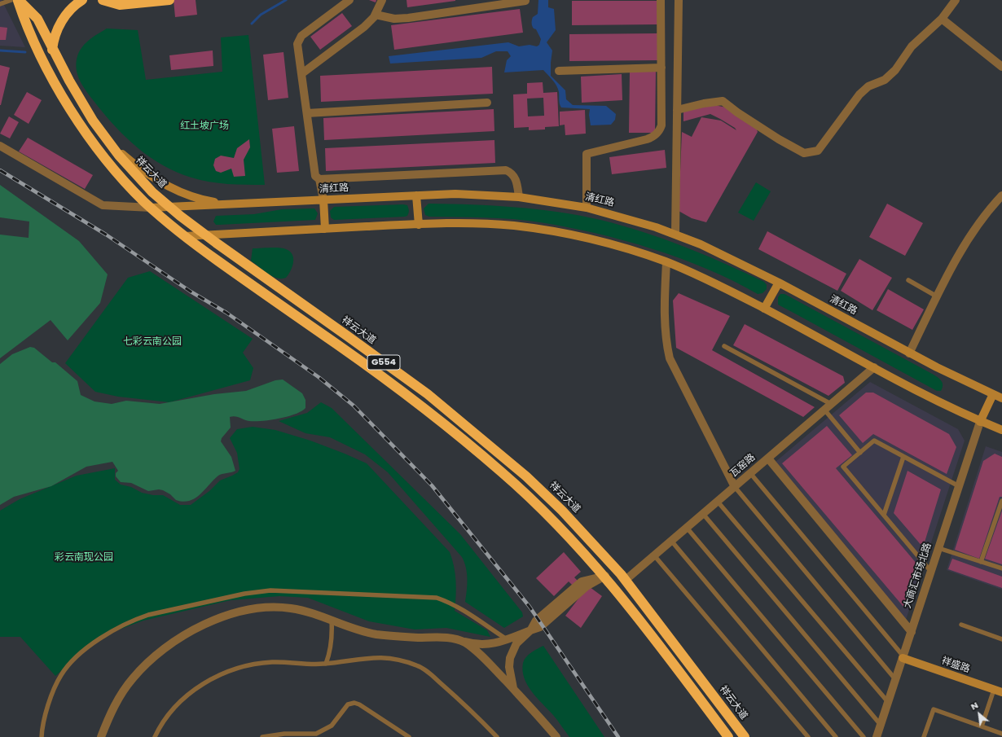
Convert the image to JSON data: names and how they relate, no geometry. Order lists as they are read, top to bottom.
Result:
{
  "streets": {
    "highway": ["祥云大道", "G554"],
    "main road": ["清红路", "祥盛路"],
    "street": ["瓦窑路", "大商汇市场北路"]
  },
  "crossings": [
    ["祥云大道", "清红路"],
    ["祥云大道", "瓦窑路"],
    ["大商汇市场北路", "祥盛路"]
  ],
  "parks": ["红土坡广场", "七彩云南公园", "彩云南现公园"],
  "north": "top left"
}
